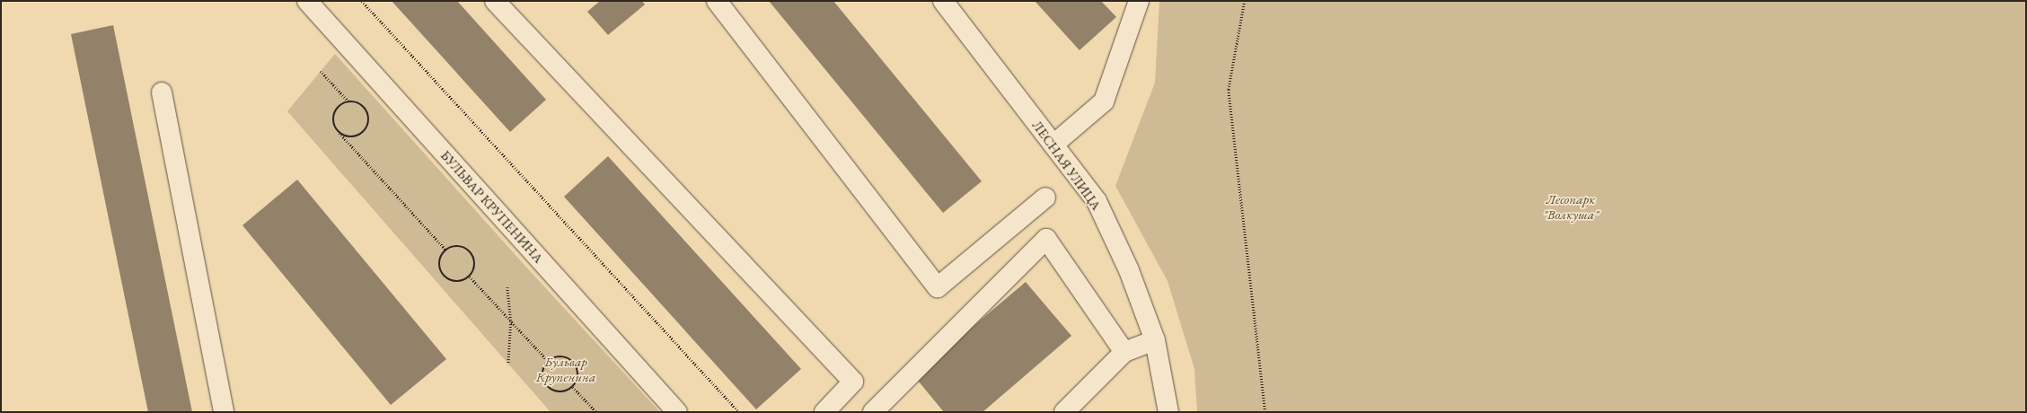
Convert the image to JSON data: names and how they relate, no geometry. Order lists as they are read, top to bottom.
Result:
{
  "streets": {
    "street": ["ЛЕСНАЯ УЛИЦА", "БУЛЬВАР КРУПЕНИНА"]
  },
  "parks": ["Лесопарк \"Волкуша\"", "Бульвар Крупенина"]
}
